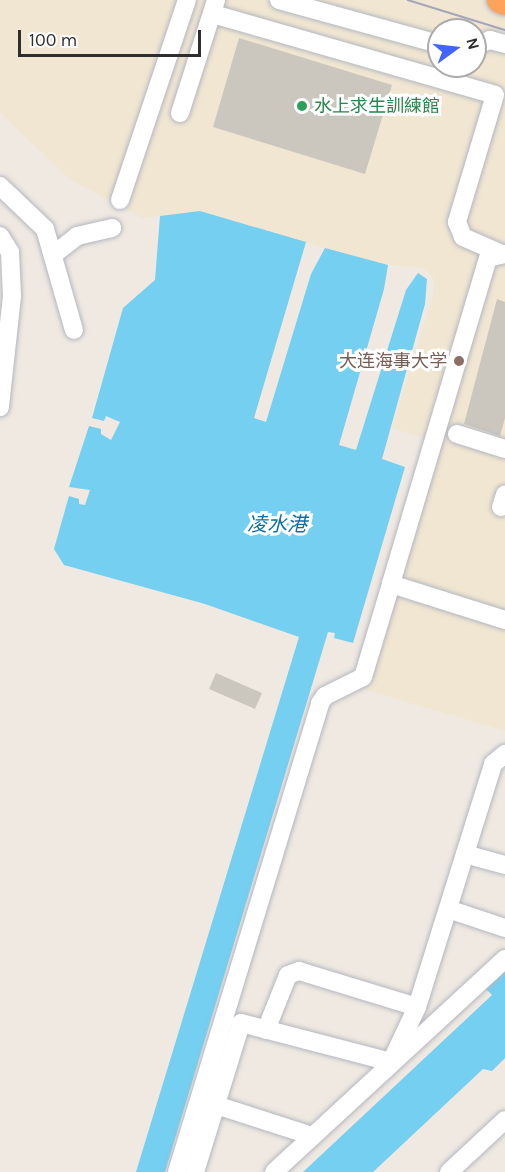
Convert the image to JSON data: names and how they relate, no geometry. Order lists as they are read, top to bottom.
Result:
{
  "water": ["凌水港"],
  "places": ["水上求生訓練館", "大连海事大学"],
  "scale_bar": "100 m",
  "north": "right"
}
